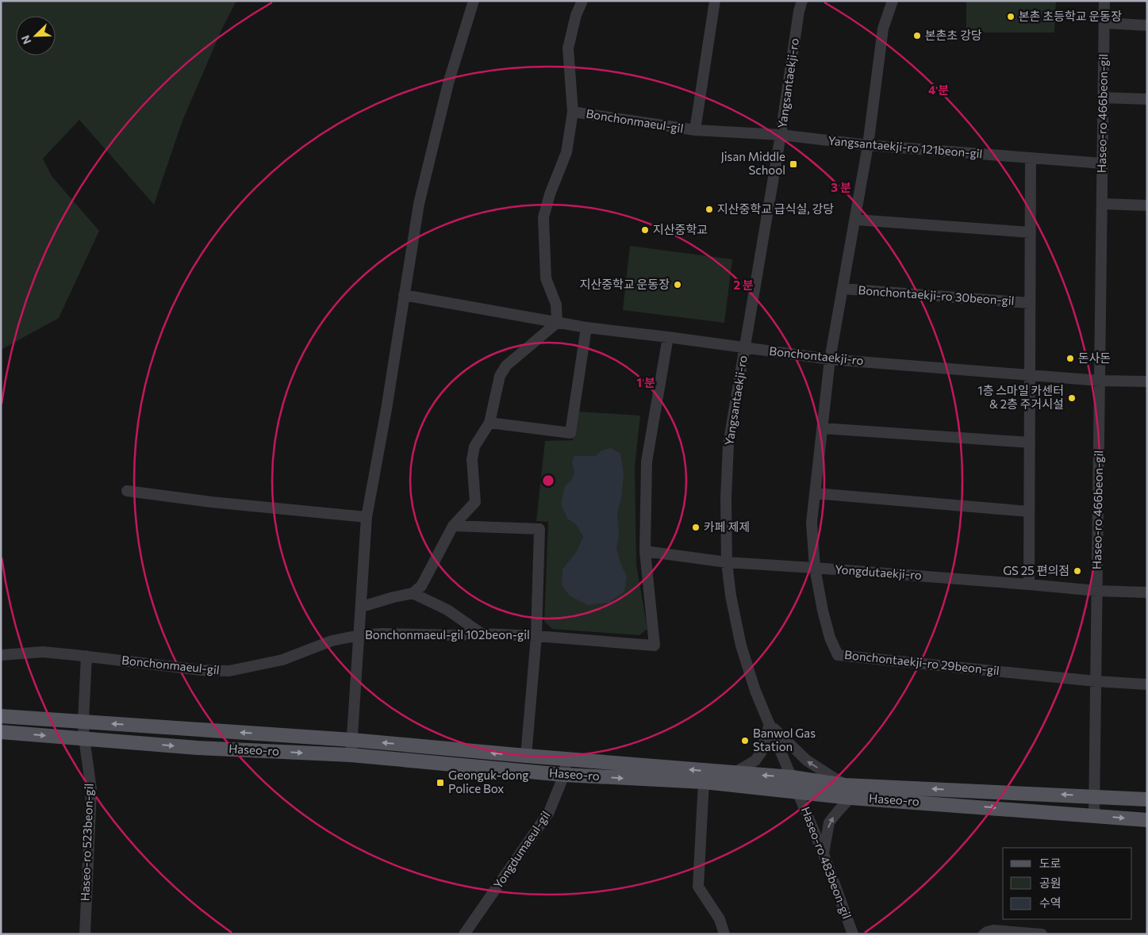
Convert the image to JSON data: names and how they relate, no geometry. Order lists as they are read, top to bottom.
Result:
{
  "streets": {
    "main road": ["Haseo-ro"],
    "street": [
      "Yangsantaekji-ro",
      "Haseo-ro 466beon-gil",
      "Bonchonmaeul-gil",
      "Yangsantaekji-ro 121beon-gil",
      "Bonchontaekji-ro 30beon-gil",
      "Bonchontaekji-ro",
      "Yongdutaekji-ro",
      "Bonchonmaeul-gil 102beon-gil",
      "Bonchontaekji-ro 29beon-gil",
      "Haseo-ro 523beon-gil",
      "Yongdumaeul-gil",
      "Haseo-ro 483beon-gil"
    ]
  },
  "crossings": [
    ["Yangsantaekji-ro", "Bonchonmaeul-gil"],
    ["Yangsantaekji-ro", "Yangsantaekji-ro 121beon-gil"],
    ["Yangsantaekji-ro", "Bonchontaekji-ro"],
    ["Yangsantaekji-ro", "Yongdutaekji-ro"],
    ["Yangsantaekji-ro", "Haseo-ro"],
    ["Yangsantaekji-ro", "Haseo-ro 483beon-gil"],
    ["Haseo-ro 466beon-gil", "Yangsantaekji-ro 121beon-gil"],
    ["Haseo-ro 466beon-gil", "Bonchontaekji-ro"],
    ["Haseo-ro 466beon-gil", "Yongdutaekji-ro"],
    ["Haseo-ro 466beon-gil", "Bonchontaekji-ro 29beon-gil"],
    ["Haseo-ro 466beon-gil", "Haseo-ro"],
    ["Bonchonmaeul-gil", "Yangsantaekji-ro 121beon-gil"],
    ["Bonchonmaeul-gil", "Bonchontaekji-ro"],
    ["Bonchonmaeul-gil", "Bonchonmaeul-gil 102beon-gil"],
    ["Bonchonmaeul-gil", "Haseo-ro 523beon-gil"],
    ["Yangsantaekji-ro 121beon-gil", "Bonchontaekji-ro 30beon-gil"],
    ["Bonchontaekji-ro 30beon-gil", "Bonchontaekji-ro"],
    ["Bonchontaekji-ro 30beon-gil", "Bonchontaekji-ro 29beon-gil"],
    ["Bonchontaekji-ro", "Bonchonmaeul-gil 102beon-gil"],
    ["Bonchontaekji-ro", "Bonchontaekji-ro 29beon-gil"],
    ["Yongdutaekji-ro", "Bonchonmaeul-gil 102beon-gil"],
    ["Yongdutaekji-ro", "Bonchontaekji-ro 29beon-gil"],
    ["Haseo-ro", "Haseo-ro 523beon-gil"],
    ["Haseo-ro", "Yongdumaeul-gil"],
    ["Haseo-ro", "Haseo-ro 483beon-gil"]
  ],
  "places": {
    "other": [
      "본촌 초등학교 운동장",
      "본촌초 강당",
      "지산중학교 급식실, 강당",
      "지산중학교",
      "지산중학교 운동장",
      "돈사돈",
      "1층 스마일 카센터 & 2층 주거시설",
      "카페 제제",
      "GS 25 편의점",
      "Banwol Gas Station"
    ],
    "transit": ["Jisan Middle School", "Geonguk-dong Police Box"]
  },
  "legend": ["도로", "공원", "수역"],
  "north": "bottom left",
  "rings": [
    "4 분",
    "3 분",
    "2 분",
    "1 분"
  ]
}
